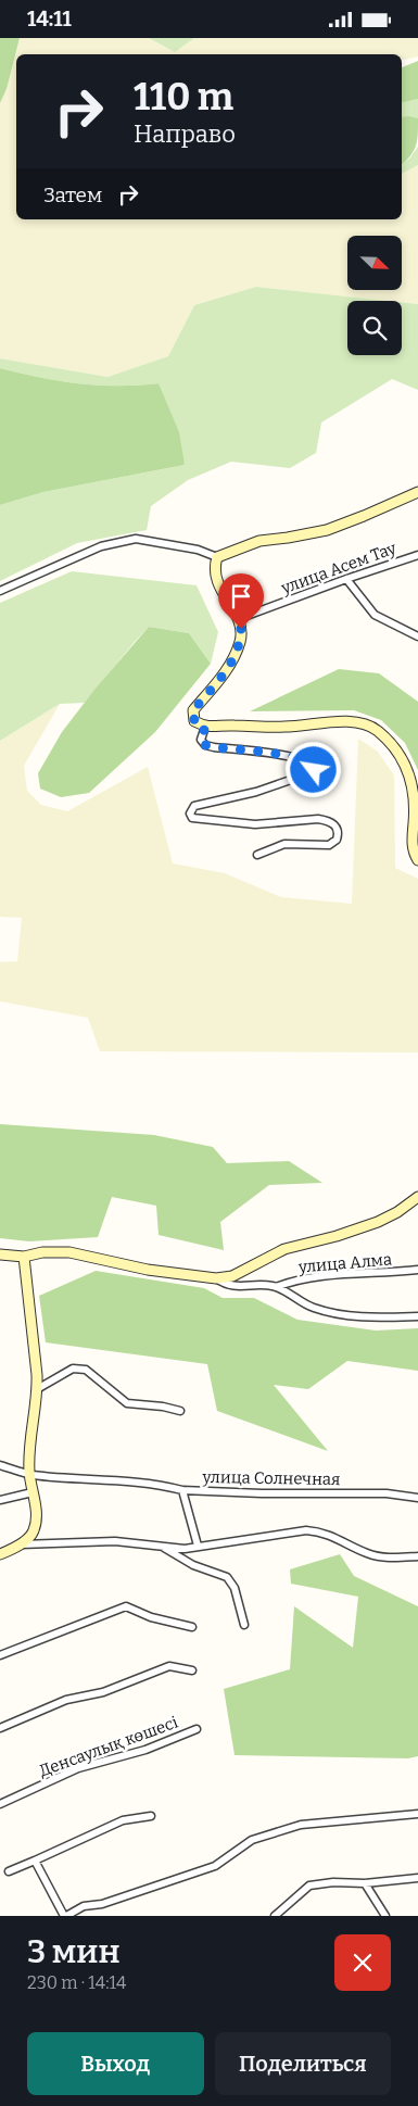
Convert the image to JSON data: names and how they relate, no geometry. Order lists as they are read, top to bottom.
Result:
{
  "streets": {
    "street": [
      "улица Асем Тау",
      "улица Алма",
      "улица Солнечная",
      "Денсаулық көшесі"
    ]
  },
  "north": "bottom right",
  "page": {
    "status": "14:11",
    "turn": ["110 m", "Направо"],
    "then": "Затем",
    "heading": ["3 мин", "230 m · 14:14"],
    "buttons": ["Выход", "Поделиться"]
  }
}
